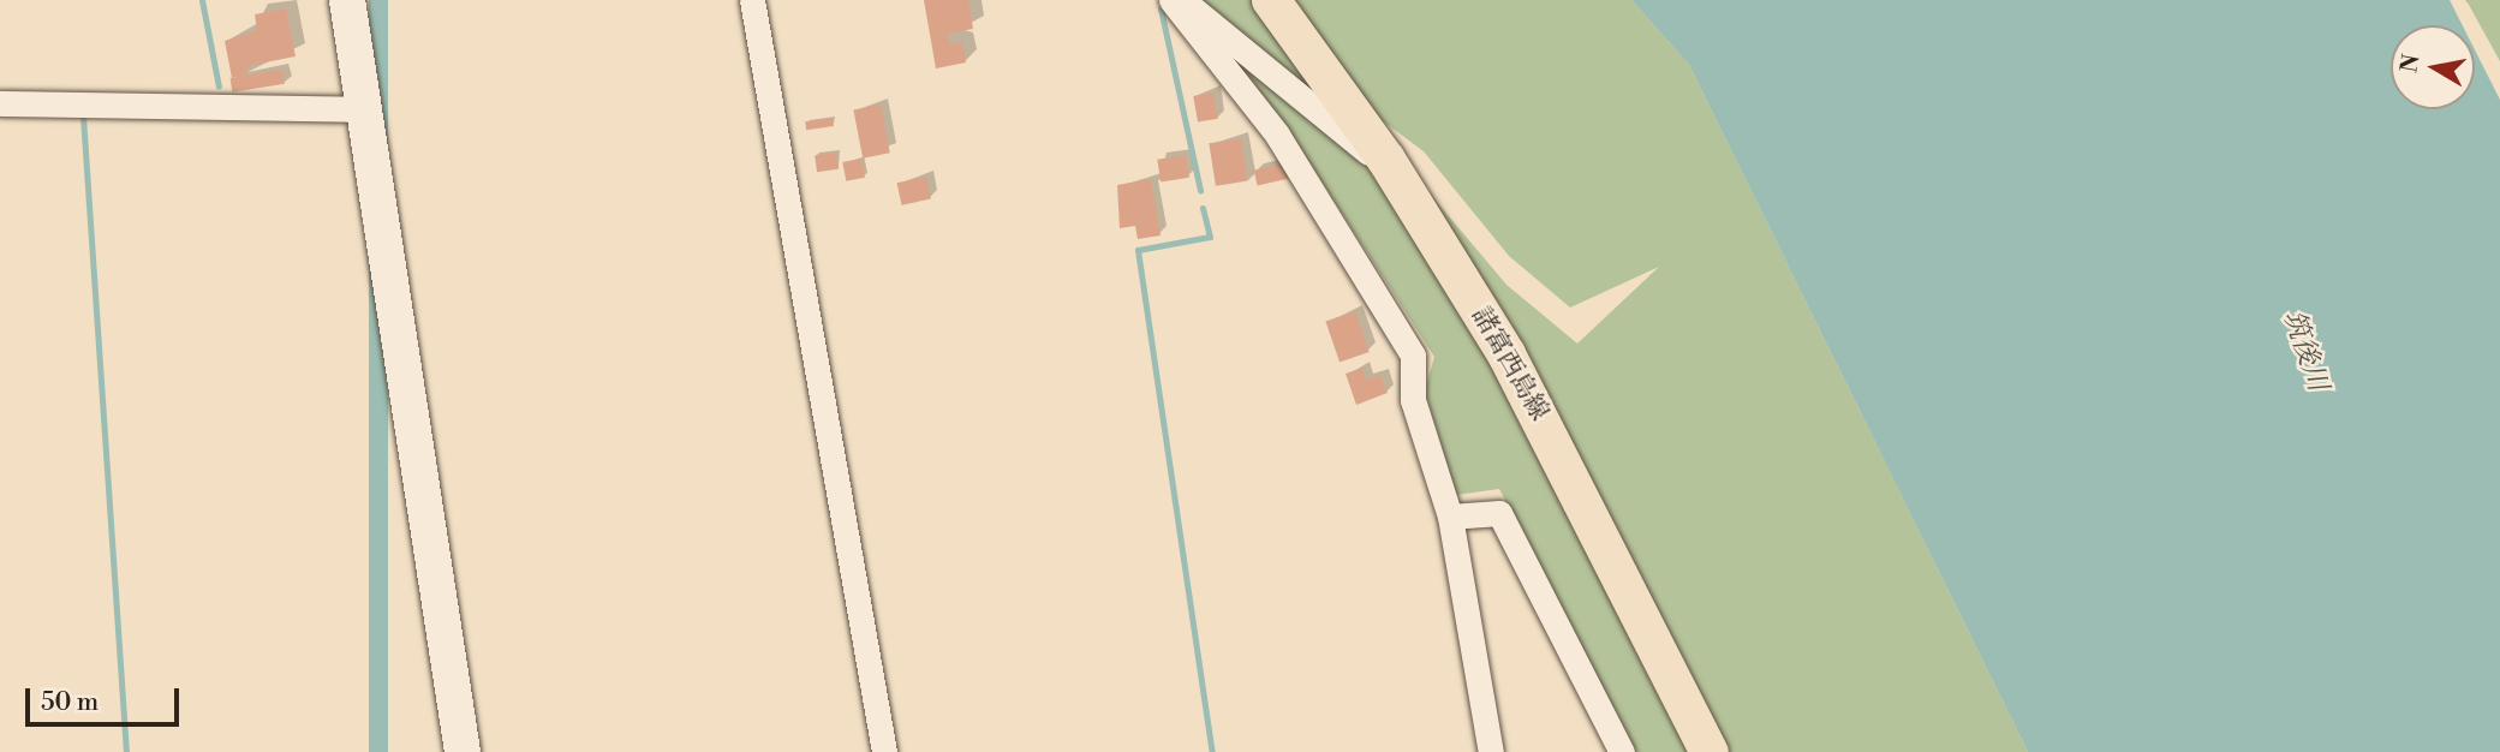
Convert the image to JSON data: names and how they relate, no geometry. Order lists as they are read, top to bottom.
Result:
{
  "streets": {
    "main road": ["諸富西島線"]
  },
  "water": ["筑後川"],
  "scale_bar": "50 m",
  "north": "left"
}
